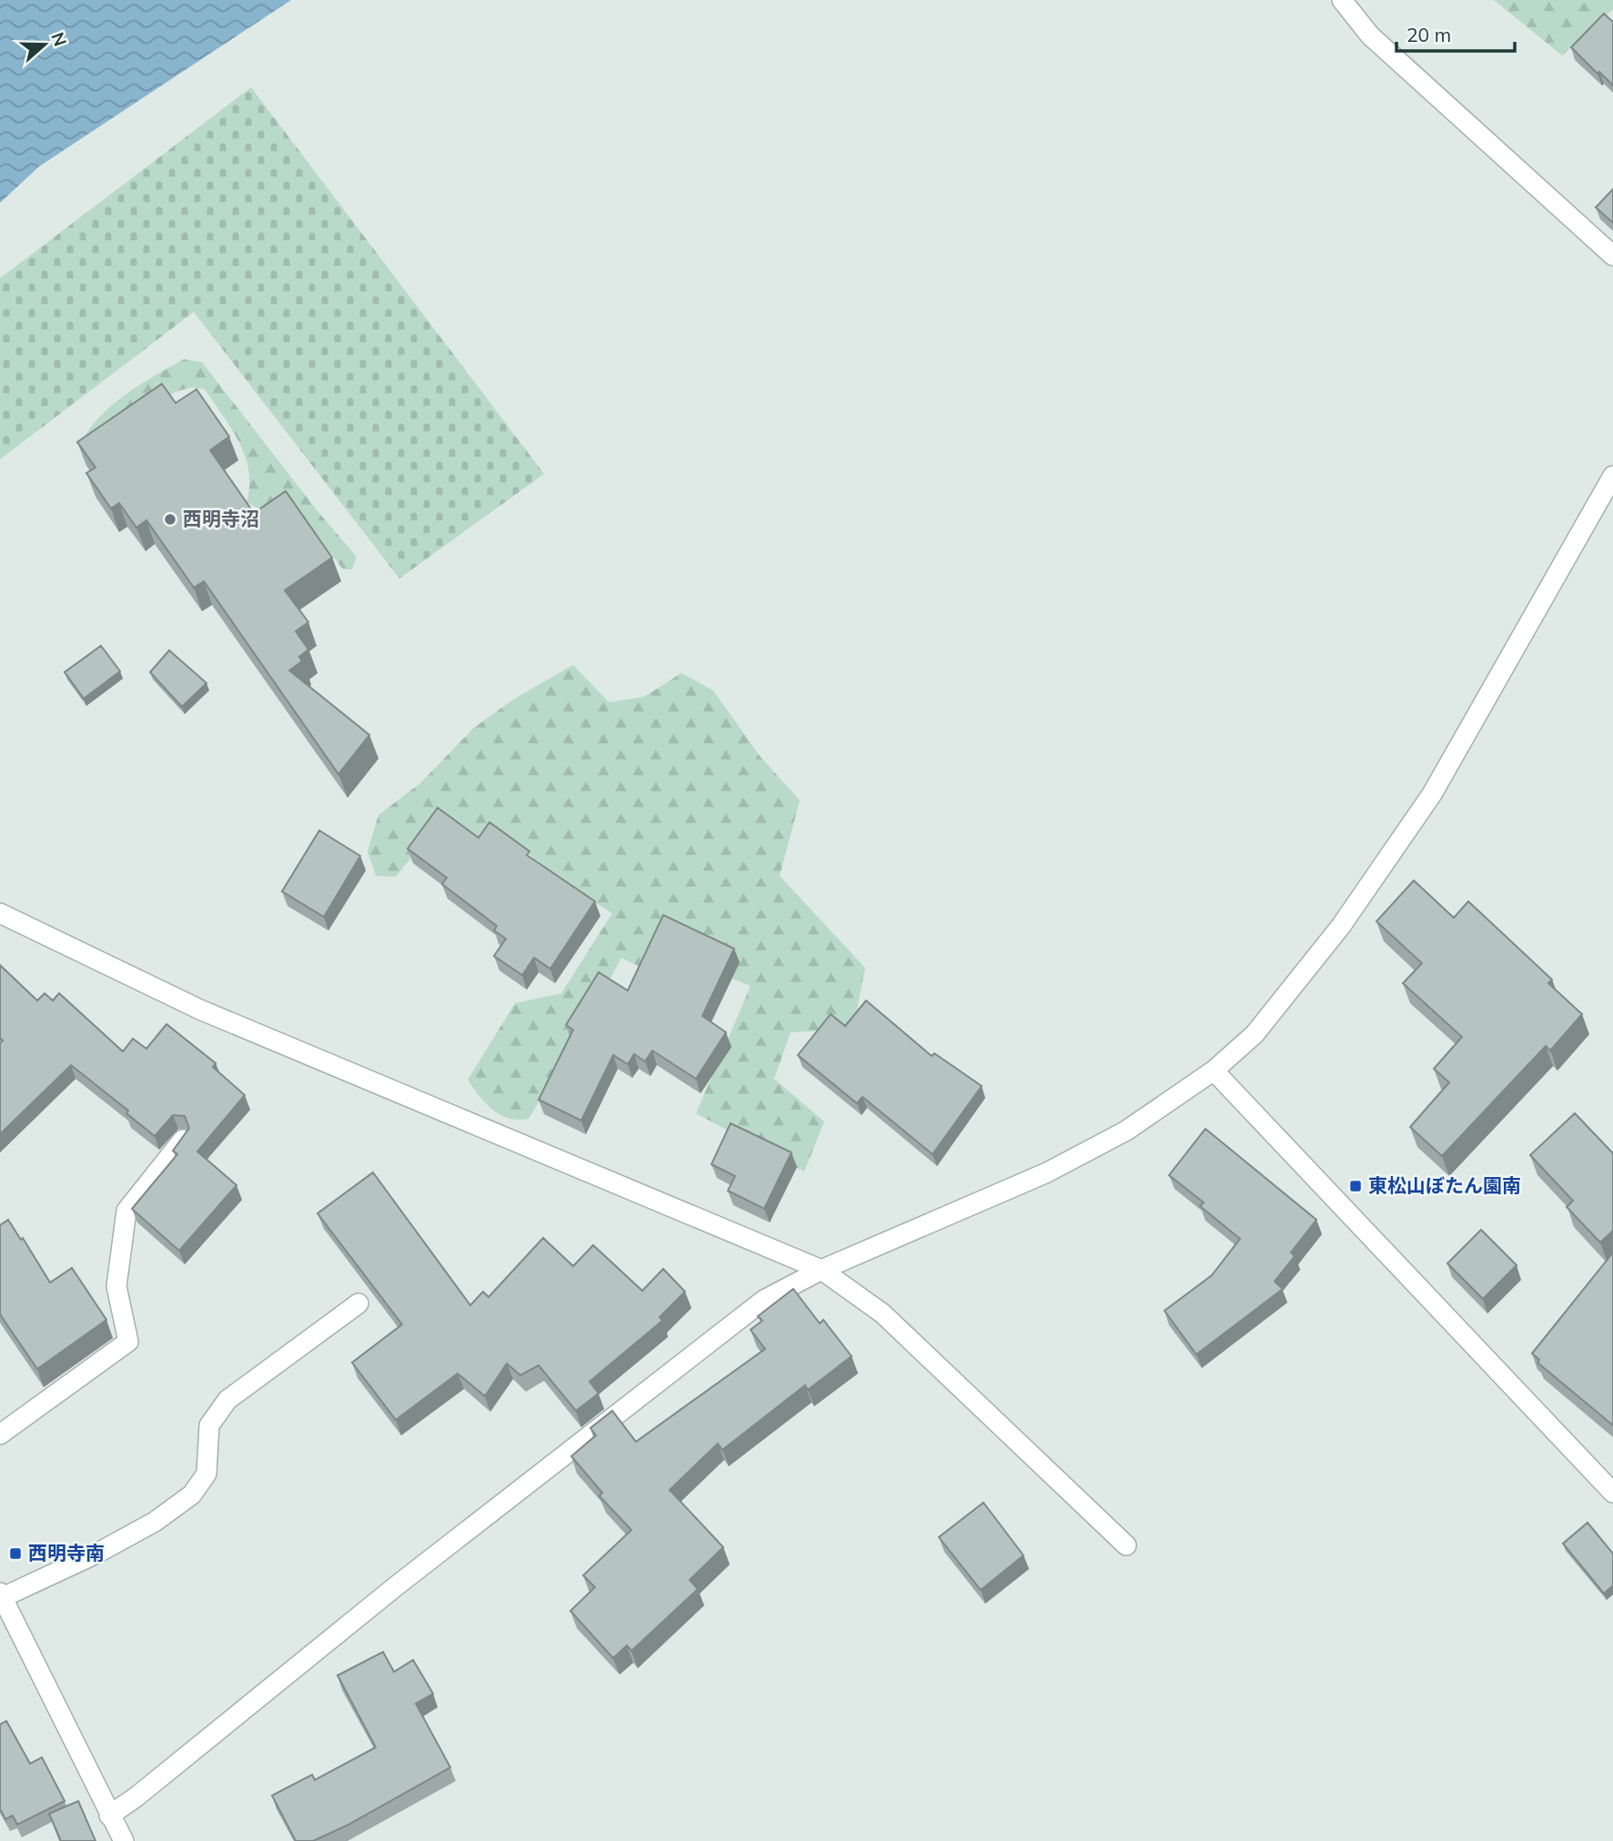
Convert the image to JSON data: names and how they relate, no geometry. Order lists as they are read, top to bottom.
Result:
{
  "places": {
    "other": ["西明寺沼"],
    "transit": ["東松山ぼたん園南", "西明寺南"]
  },
  "scale_bar": "20 m",
  "north": "right"
}
